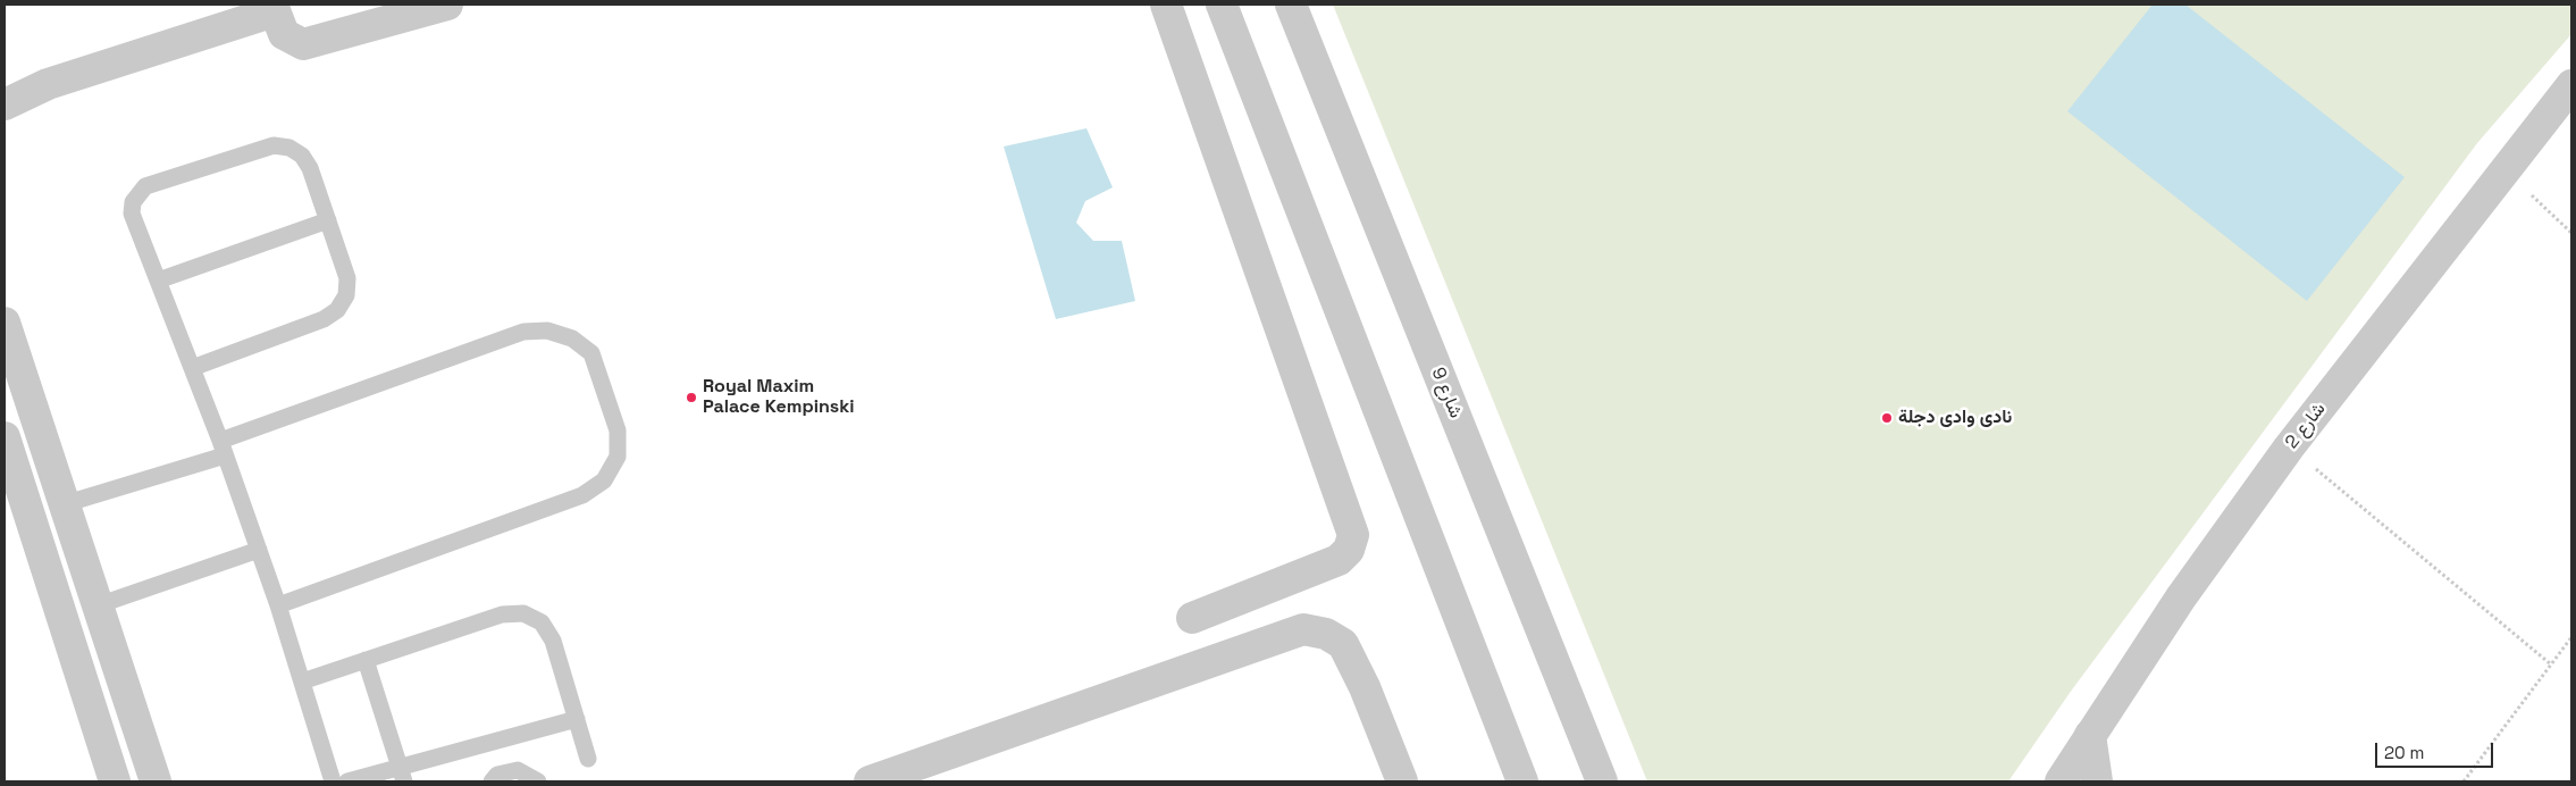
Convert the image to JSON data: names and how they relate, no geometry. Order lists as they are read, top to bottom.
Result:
{
  "streets": {
    "street": ["شارع 9", "شارع 2"]
  },
  "places": ["Royal Maxim Palace Kempinski", "نادى وادى دجلة"],
  "scale_bar": "20 m"
}
